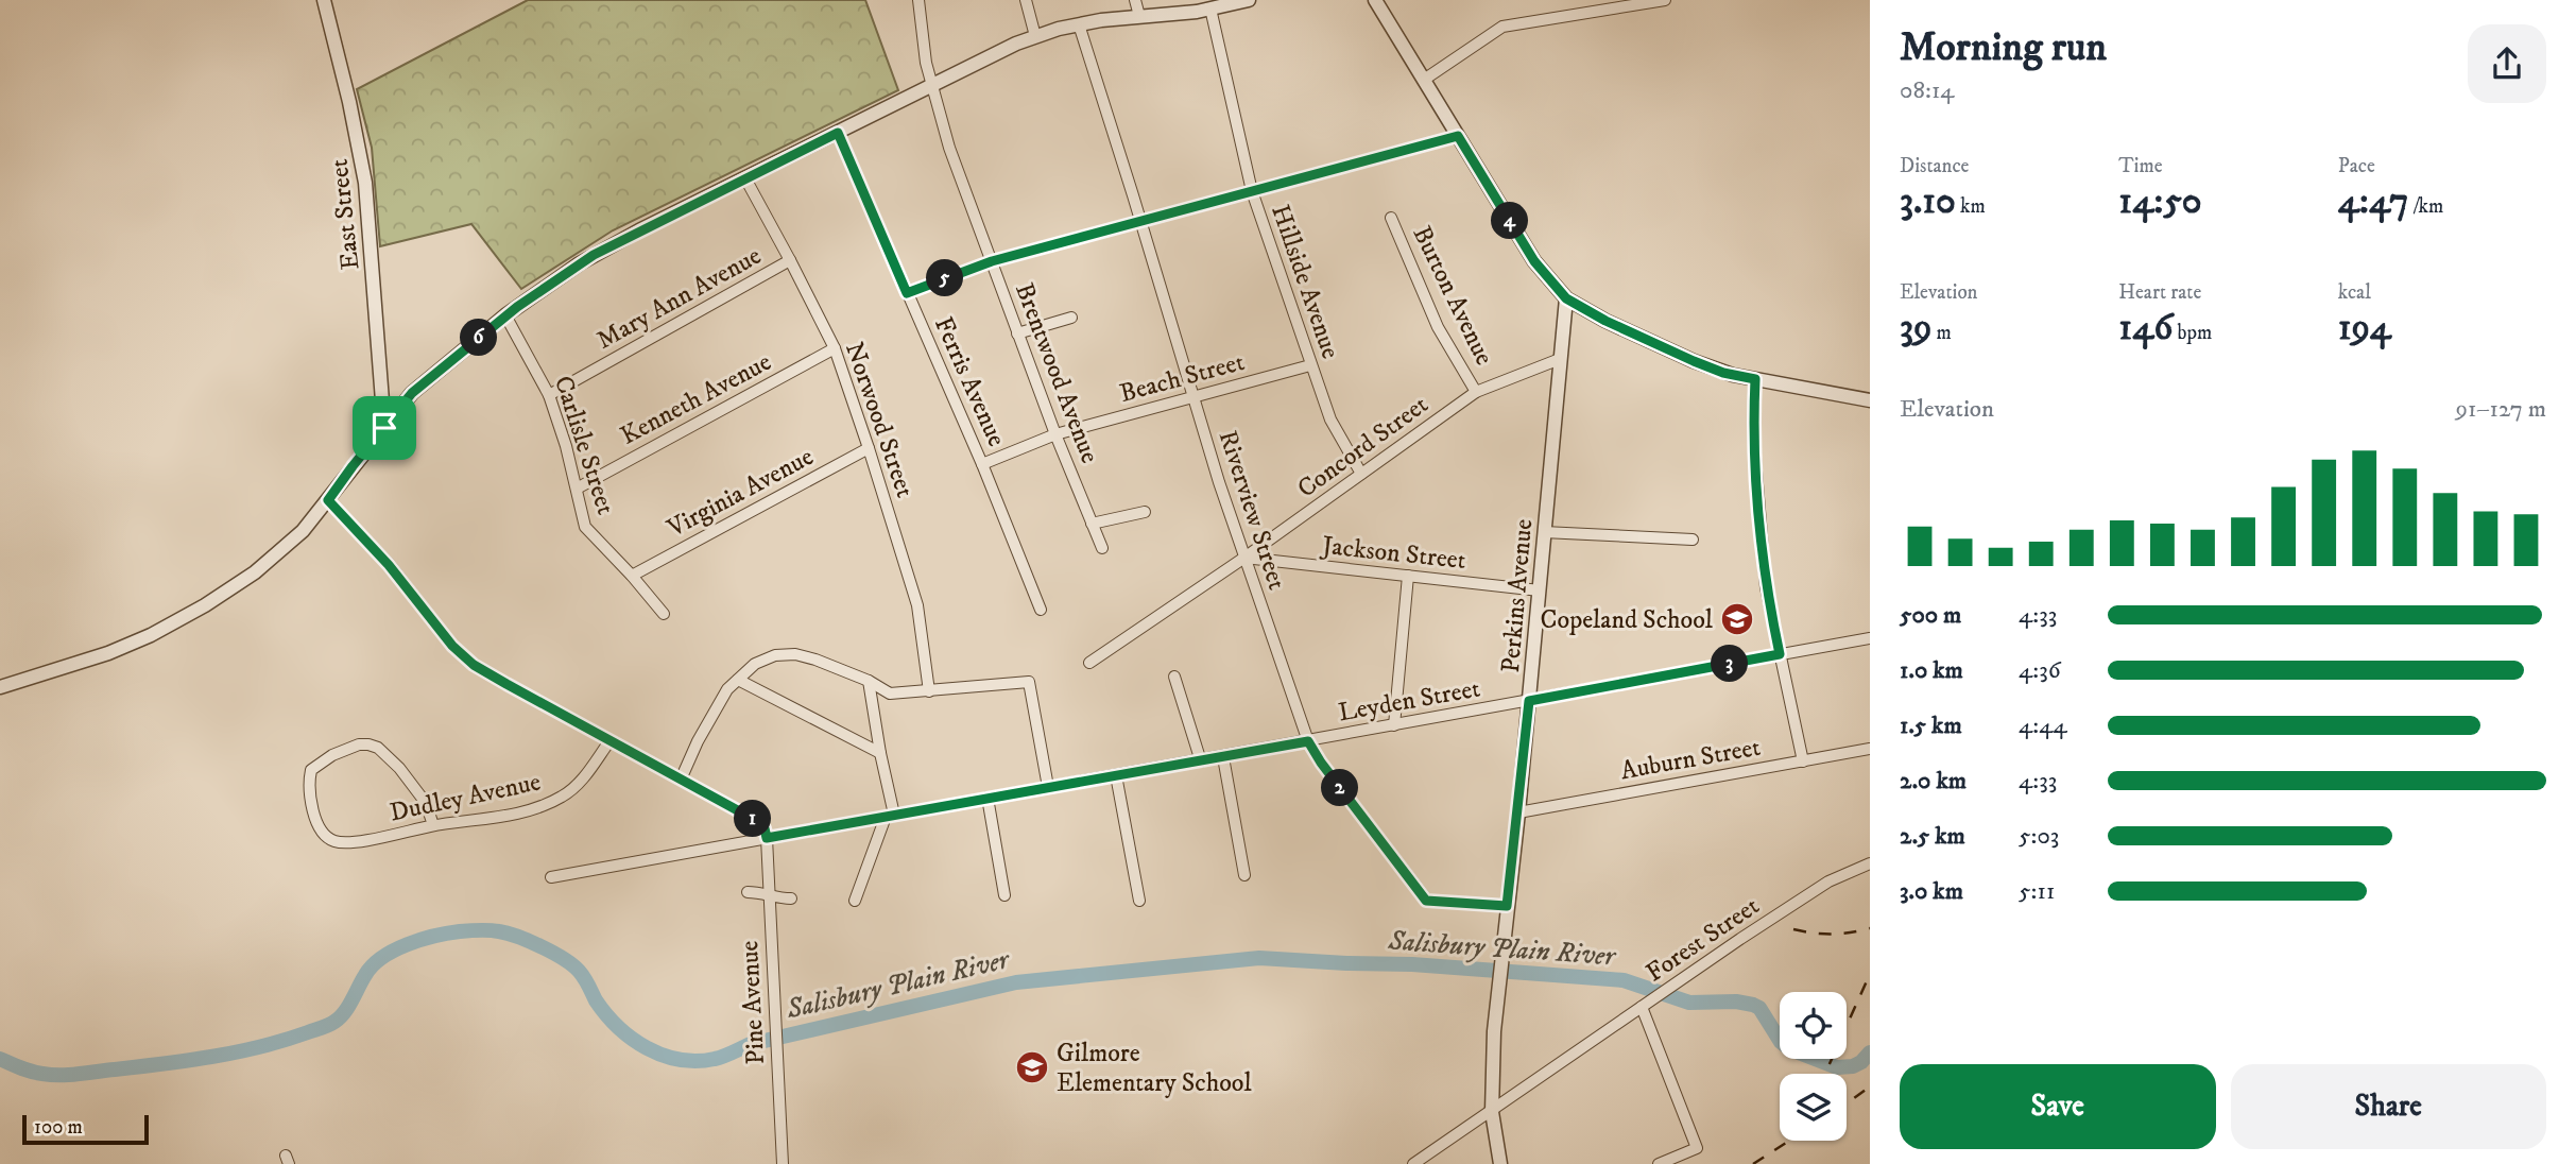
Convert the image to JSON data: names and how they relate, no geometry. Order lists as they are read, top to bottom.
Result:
{
  "streets": {
    "street": [
      "East Street",
      "Hillside Avenue",
      "Burton Avenue",
      "Mary Ann Avenue",
      "Brentwood Avenue",
      "Beach Street",
      "Ferris Avenue",
      "Kenneth Avenue",
      "Norwood Street",
      "Carlisle Street",
      "Concord Street",
      "Virginia Avenue",
      "Riverview Street",
      "Jackson Street",
      "Perkins Avenue",
      "Leyden Street",
      "Auburn Street",
      "Dudley Avenue",
      "Forest Street",
      "Pine Avenue"
    ]
  },
  "crossings": [
    ["Hillside Avenue", "Beach Street"],
    ["Hillside Avenue", "Concord Street"],
    ["Burton Avenue", "Concord Street"],
    ["Mary Ann Avenue", "Norwood Street"],
    ["Mary Ann Avenue", "Carlisle Street"],
    ["Brentwood Avenue", "Beach Street"],
    ["Beach Street", "Ferris Avenue"],
    ["Beach Street", "Riverview Street"],
    ["Kenneth Avenue", "Norwood Street"],
    ["Kenneth Avenue", "Carlisle Street"],
    ["Norwood Street", "Virginia Avenue"],
    ["Carlisle Street", "Virginia Avenue"],
    ["Concord Street", "Riverview Street"],
    ["Concord Street", "Jackson Street"],
    ["Concord Street", "Perkins Avenue"],
    ["Riverview Street", "Jackson Street"],
    ["Riverview Street", "Perkins Avenue"],
    ["Riverview Street", "Leyden Street"],
    ["Jackson Street", "Perkins Avenue"],
    ["Perkins Avenue", "Leyden Street"],
    ["Perkins Avenue", "Auburn Street"],
    ["Perkins Avenue", "Forest Street"],
    ["Leyden Street", "Pine Avenue"]
  ],
  "water": ["Salisbury Plain River"],
  "places": {
    "school or university": ["Copeland School", "Gilmore Elementary School"]
  },
  "scale_bar": "100 m",
  "page": {
    "heading": ["Morning run", "08:14"],
    "stats": [
      ["Distance", "3.10 km"],
      ["Time", "14:50"],
      ["Pace", "4:47 /km"],
      ["Elevation", "39 m"],
      ["Heart rate", "146 bpm"],
      ["kcal", "194"]
    ],
    "pins": [
      "4",
      "5",
      "6",
      "3",
      "2",
      "1"
    ],
    "chart": ["Elevation", "91–127 m"],
    "list": [
      {
        "name": "500 m",
        "note": "4:33"
      },
      {
        "name": "1.0 km",
        "note": "4:36"
      },
      {
        "name": "1.5 km",
        "note": "4:44"
      },
      {
        "name": "2.0 km",
        "note": "4:33"
      },
      {
        "name": "2.5 km",
        "note": "5:03"
      },
      {
        "name": "3.0 km",
        "note": "5:11"
      }
    ],
    "buttons": ["Save", "Share"],
    "scale": "100 m"
  }
}
